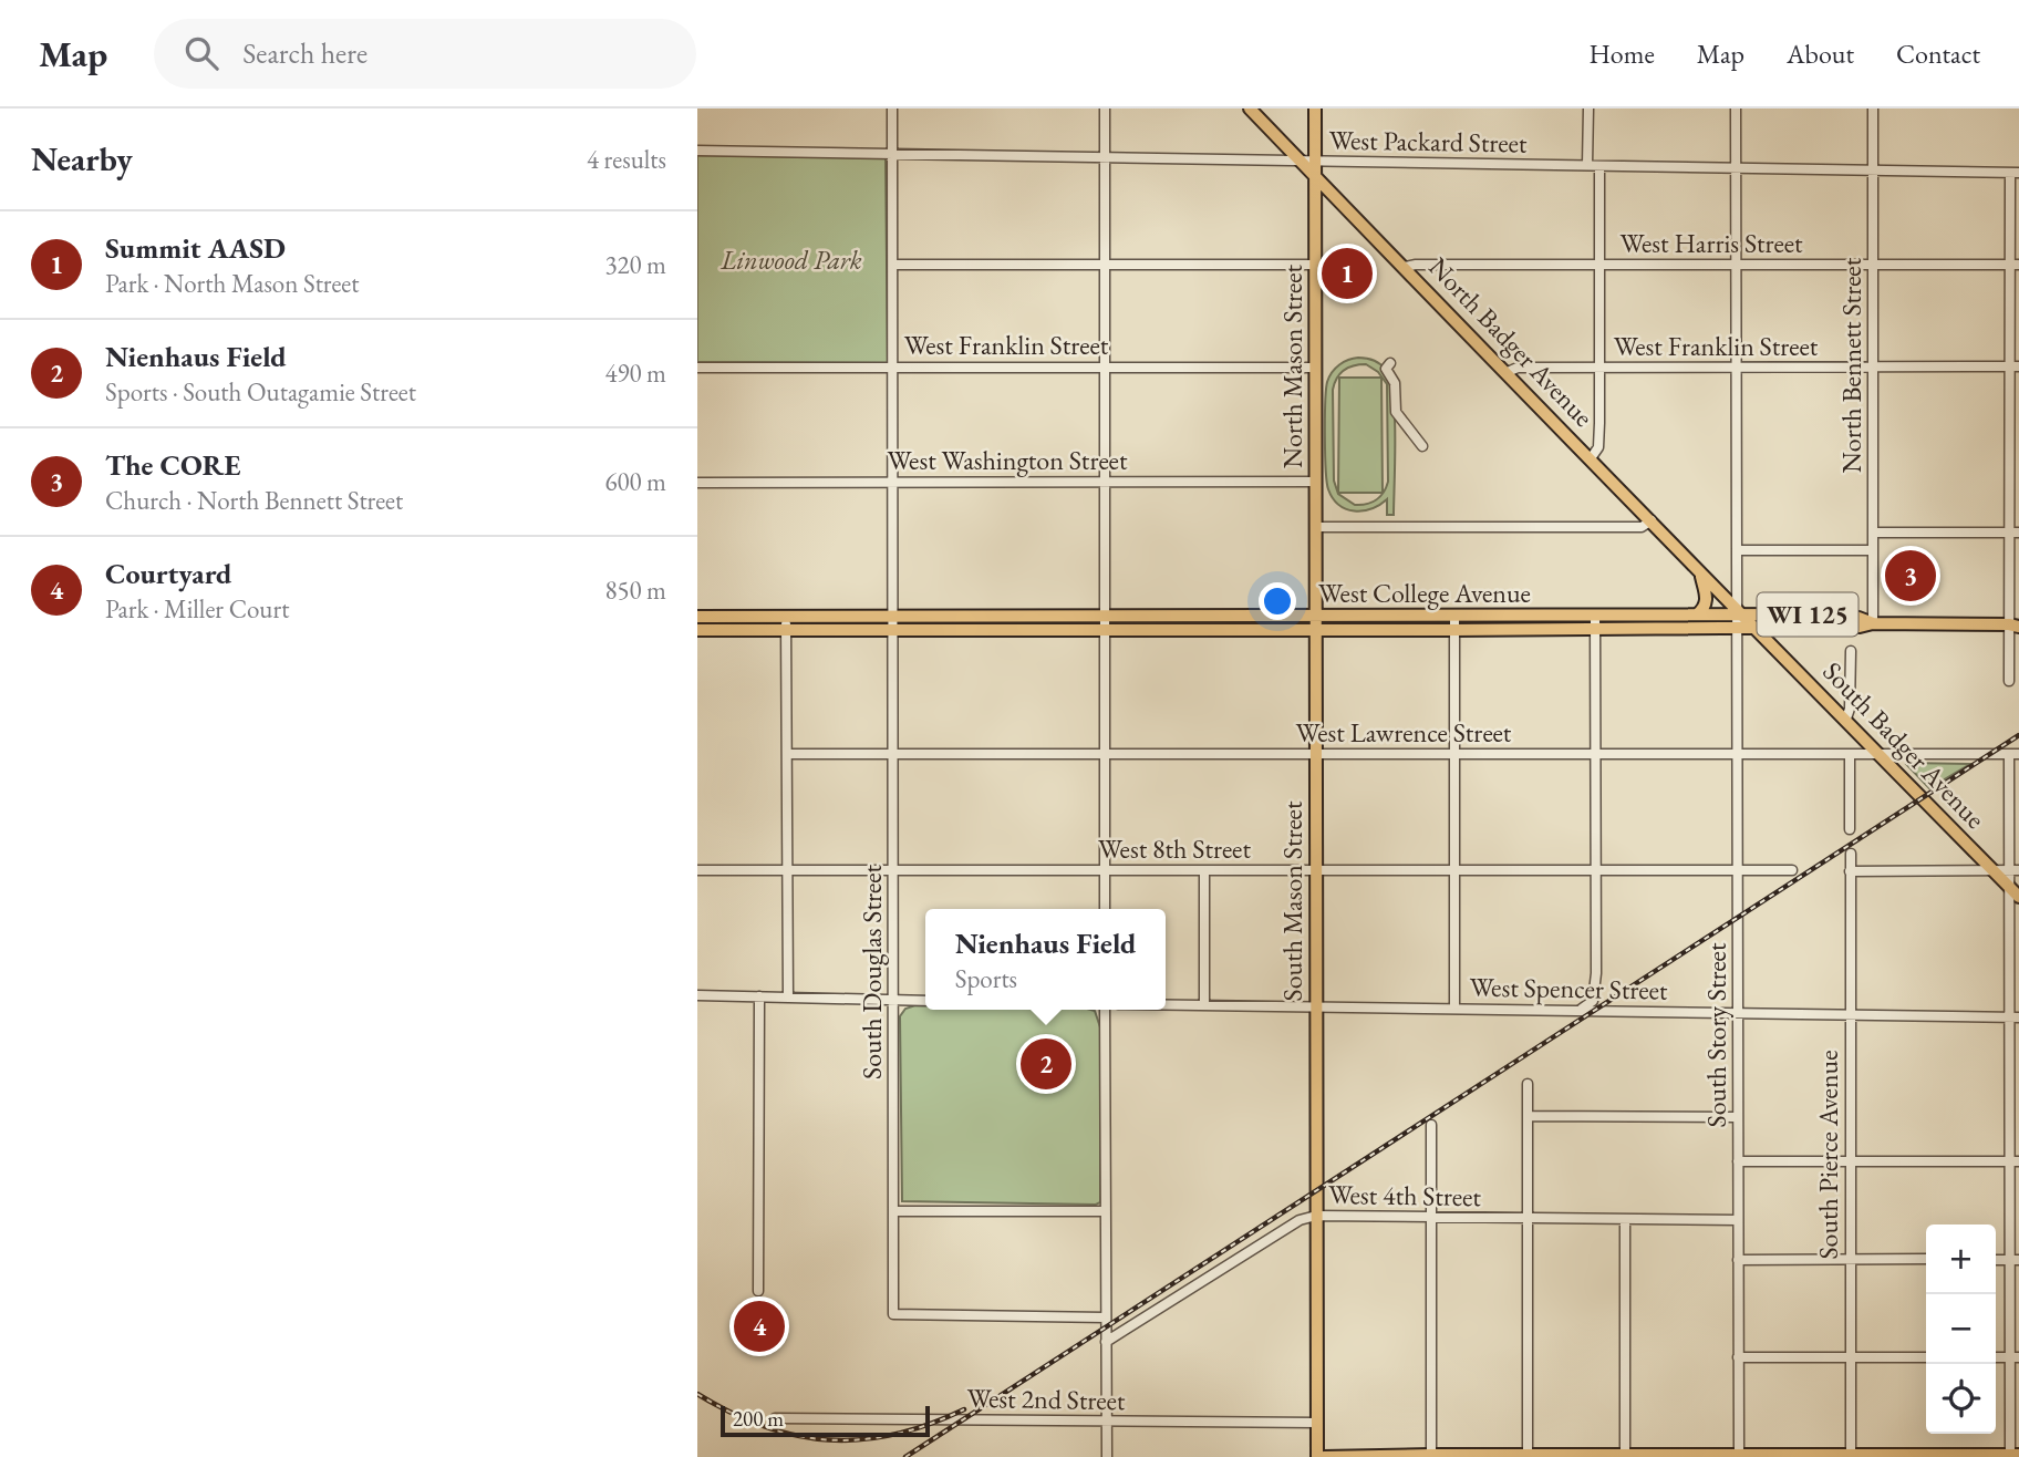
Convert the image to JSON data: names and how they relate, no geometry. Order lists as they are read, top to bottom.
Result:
{
  "streets": {
    "main road": [
      "North Badger Avenue",
      "North Mason Street",
      "West College Avenue",
      "WI 125",
      "South Badger Avenue",
      "South Mason Street"
    ],
    "street": [
      "West Packard Street",
      "West Harris Street",
      "West Franklin Street",
      "North Bennett Street",
      "West Washington Street",
      "West Lawrence Street",
      "West 8th Street",
      "South Douglas Street",
      "West Spencer Street",
      "South Story Street",
      "South Pierce Avenue",
      "West 4th Street",
      "West 2nd Street"
    ]
  },
  "crossings": [
    ["West Packard Street", "North Badger Avenue"],
    ["West Packard Street", "North Bennett Street"],
    ["West Packard Street", "North Mason Street"],
    ["West Packard Street", "South Douglas Street"],
    ["West Packard Street", "South Story Street"],
    ["West Harris Street", "North Badger Avenue"],
    ["West Harris Street", "North Bennett Street"],
    ["West Harris Street", "South Story Street"],
    ["North Badger Avenue", "West Franklin Street"],
    ["North Badger Avenue", "North Mason Street"],
    ["North Badger Avenue", "West College Avenue"],
    ["North Badger Avenue", "South Story Street"],
    ["West Franklin Street", "North Bennett Street"],
    ["West Franklin Street", "North Mason Street"],
    ["West Franklin Street", "South Douglas Street"],
    ["West Franklin Street", "South Story Street"],
    ["North Bennett Street", "West College Avenue"],
    ["North Mason Street", "West Washington Street"],
    ["North Mason Street", "West College Avenue"],
    ["North Mason Street", "South Mason Street"],
    ["West Washington Street", "South Douglas Street"],
    ["West College Avenue", "South Badger Avenue"],
    ["West College Avenue", "South Mason Street"],
    ["West College Avenue", "South Douglas Street"],
    ["West College Avenue", "South Story Street"],
    ["West Lawrence Street", "South Badger Avenue"],
    ["West Lawrence Street", "South Mason Street"],
    ["West Lawrence Street", "South Douglas Street"],
    ["West Lawrence Street", "South Story Street"],
    ["West 8th Street", "South Mason Street"],
    ["West 8th Street", "South Douglas Street"],
    ["West 8th Street", "South Story Street"],
    ["South Mason Street", "West Spencer Street"],
    ["South Mason Street", "West 4th Street"],
    ["South Mason Street", "West 2nd Street"],
    ["West Spencer Street", "South Story Street"],
    ["West Spencer Street", "South Pierce Avenue"],
    ["South Story Street", "West 4th Street"]
  ],
  "parks": ["Linwood Park"],
  "scale_bar": "200 m",
  "page": {
    "header": "Map",
    "search": "Search here",
    "nav": [
      "Home",
      "Map",
      "About",
      "Contact"
    ],
    "heading": ["Nearby", "4 results"],
    "list": [
      {
        "mark": "1",
        "name": "Summit AASD",
        "note": "Park · North Mason Street",
        "value": "320 m"
      },
      {
        "mark": "2",
        "name": "Nienhaus Field",
        "note": "Sports · South Outagamie Street",
        "value": "490 m"
      },
      {
        "mark": "3",
        "name": "The CORE",
        "note": "Church · North Bennett Street",
        "value": "600 m"
      },
      {
        "mark": "4",
        "name": "Courtyard",
        "note": "Park · Miller Court",
        "value": "850 m"
      }
    ],
    "pins": [
      "1",
      "3",
      "2",
      "4"
    ],
    "popup": ["Nienhaus Field", "Sports"],
    "map_buttons": ["+", "−"],
    "scale": "200 m"
  }
}
